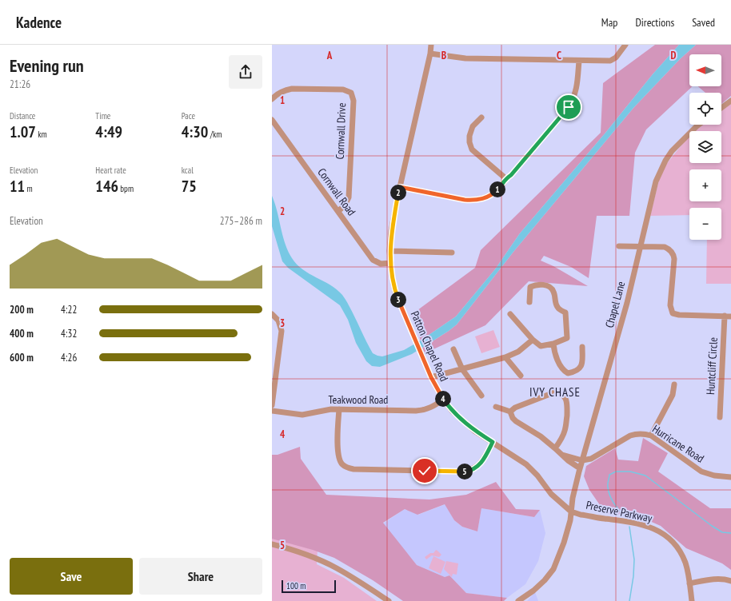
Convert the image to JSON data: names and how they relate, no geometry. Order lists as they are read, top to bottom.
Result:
{
  "streets": {
    "street": [
      "Cornwall Drive",
      "Cornwall Road",
      "Chapel Lane",
      "Patton Chapel Road",
      "Huntcliff Circle",
      "Teakwood Road",
      "Hurricane Road",
      "Preserve Parkway"
    ]
  },
  "crossings": [
    ["Cornwall Drive", "Cornwall Road"],
    ["Cornwall Road", "Patton Chapel Road"],
    ["Chapel Lane", "Patton Chapel Road"],
    ["Chapel Lane", "Hurricane Road"],
    ["Chapel Lane", "Preserve Parkway"],
    ["Patton Chapel Road", "Teakwood Road"],
    ["Patton Chapel Road", "Preserve Parkway"]
  ],
  "districts": ["IVY CHASE"],
  "scale_bar": "100 m",
  "north": "left",
  "page": {
    "header": "Kadence",
    "nav": ["Map", "Directions", "Saved"],
    "heading": ["Evening run", "21:26"],
    "map_buttons": ["+", "−"],
    "stats": [
      ["Distance", "1.07 km"],
      ["Time", "4:49"],
      ["Pace", "4:30 /km"],
      ["Elevation", "11 m"],
      ["Heart rate", "146 bpm"],
      ["kcal", "75"]
    ],
    "pins": [
      "1",
      "2",
      "3",
      "4",
      "5"
    ],
    "chart": ["Elevation", "275–286 m"],
    "list": [
      {
        "name": "200 m",
        "note": "4:22"
      },
      {
        "name": "400 m",
        "note": "4:32"
      },
      {
        "name": "600 m",
        "note": "4:26"
      }
    ],
    "buttons": ["Save", "Share"],
    "scale": "100 m"
  },
  "grid": {
    "columns": [
      "A",
      "B",
      "C",
      "D"
    ],
    "rows": [
      "1",
      "2",
      "3",
      "4",
      "5"
    ]
  }
}
